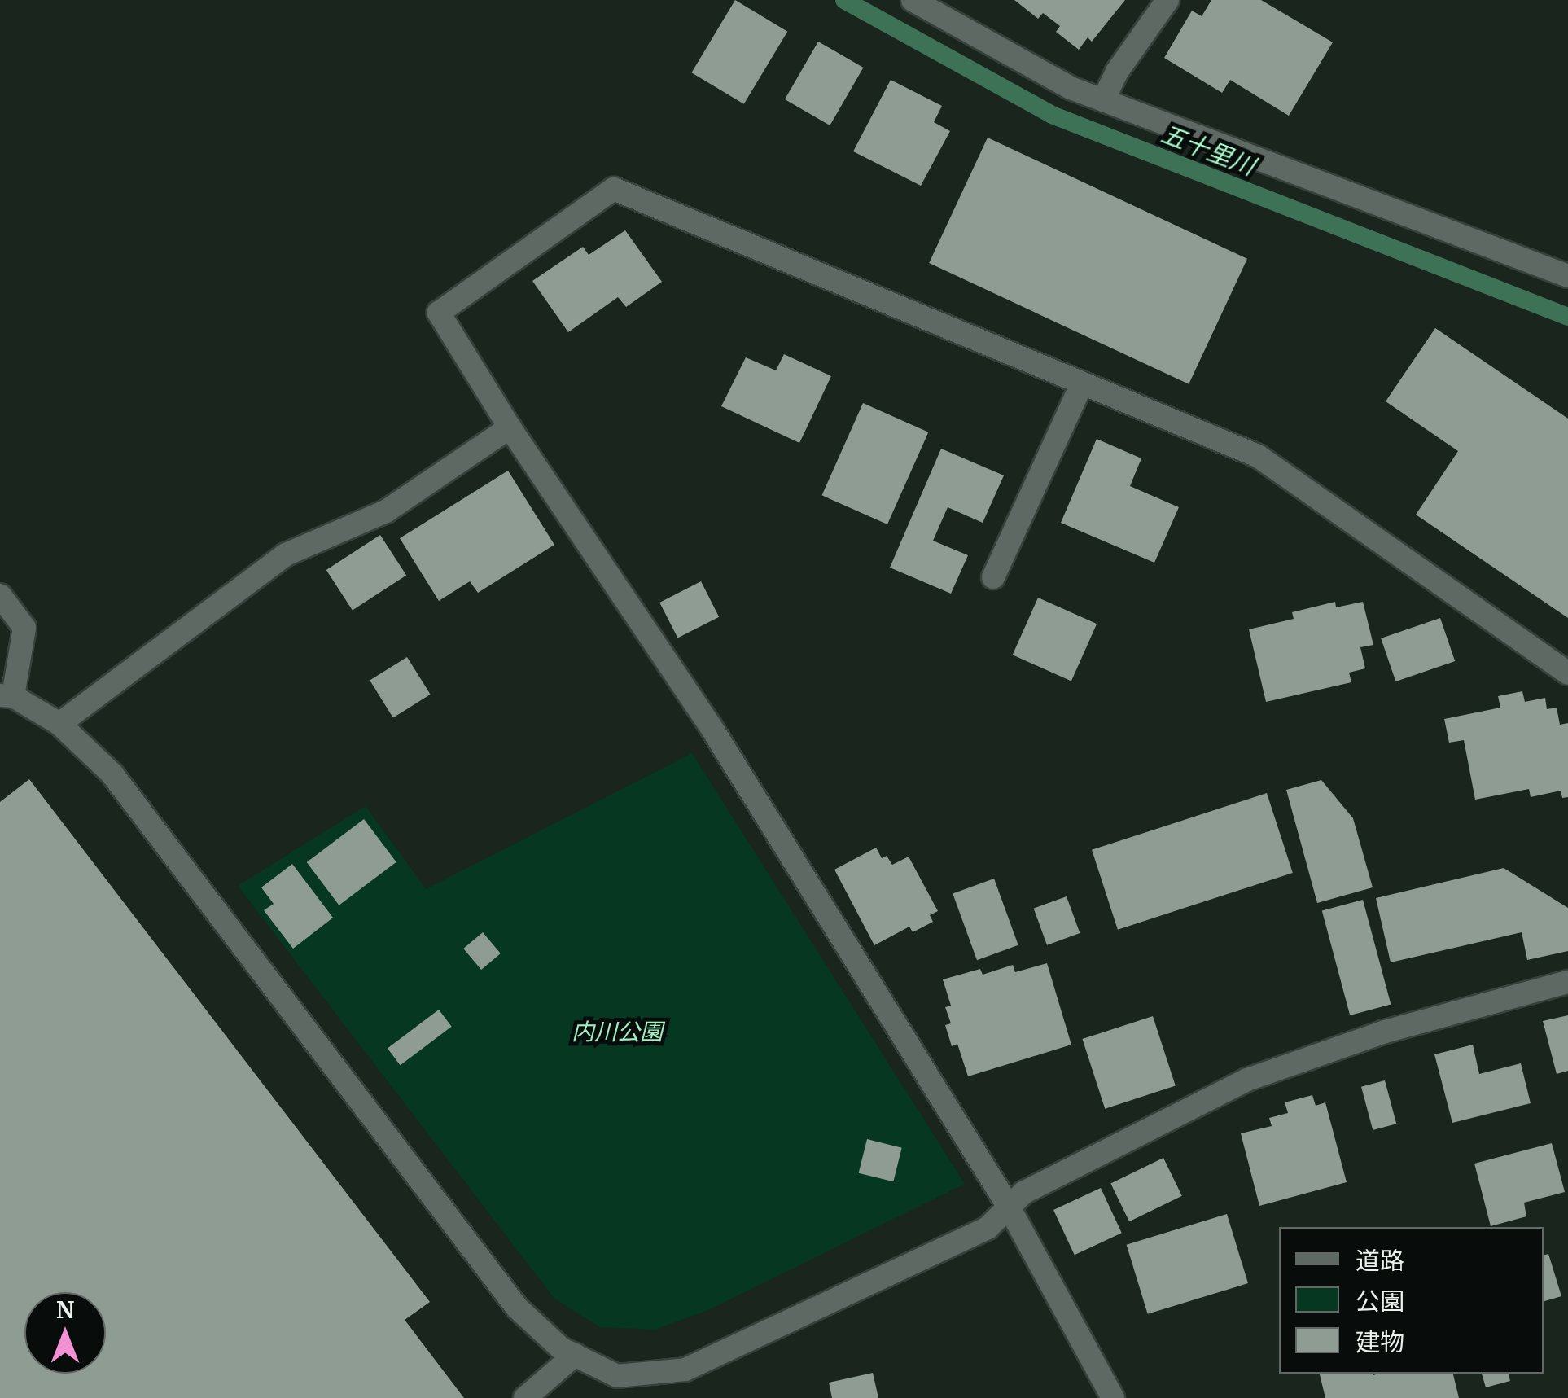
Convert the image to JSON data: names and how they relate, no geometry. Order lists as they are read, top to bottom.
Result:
{
  "water": ["五十里川"],
  "parks": ["内川公園"],
  "legend": ["道路", "公園", "建物"],
  "north": "top"
}
